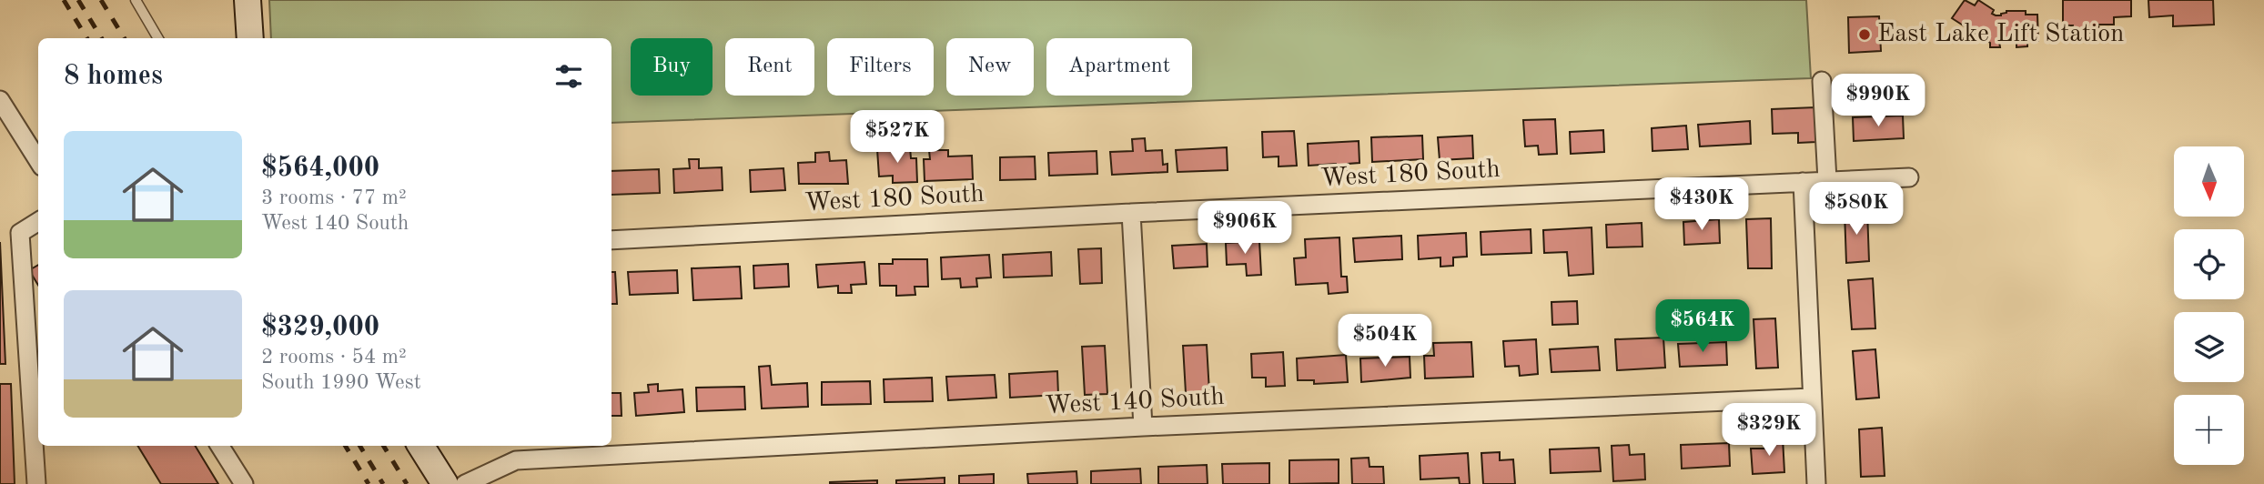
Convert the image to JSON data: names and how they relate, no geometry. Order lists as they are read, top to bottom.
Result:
{
  "streets": {
    "street": ["West 180 South", "West 140 South"]
  },
  "places": ["East Lake Lift Station"],
  "north": "bottom",
  "page": {
    "chip": [
      "Buy",
      "Rent",
      "Filters",
      "New",
      "Apartment"
    ],
    "heading": "8 homes",
    "price": [
      "$990K",
      "$527K",
      "$430K",
      "$580K",
      "$906K",
      "$564K",
      "$504K",
      "$329K"
    ],
    "list": [
      {
        "name": "$564,000",
        "note": "3 rooms · 77 m² · West 140 South"
      },
      {
        "name": "$329,000",
        "note": "2 rooms · 54 m² · South 1990 West"
      }
    ],
    "map_buttons": "+"
  }
}
